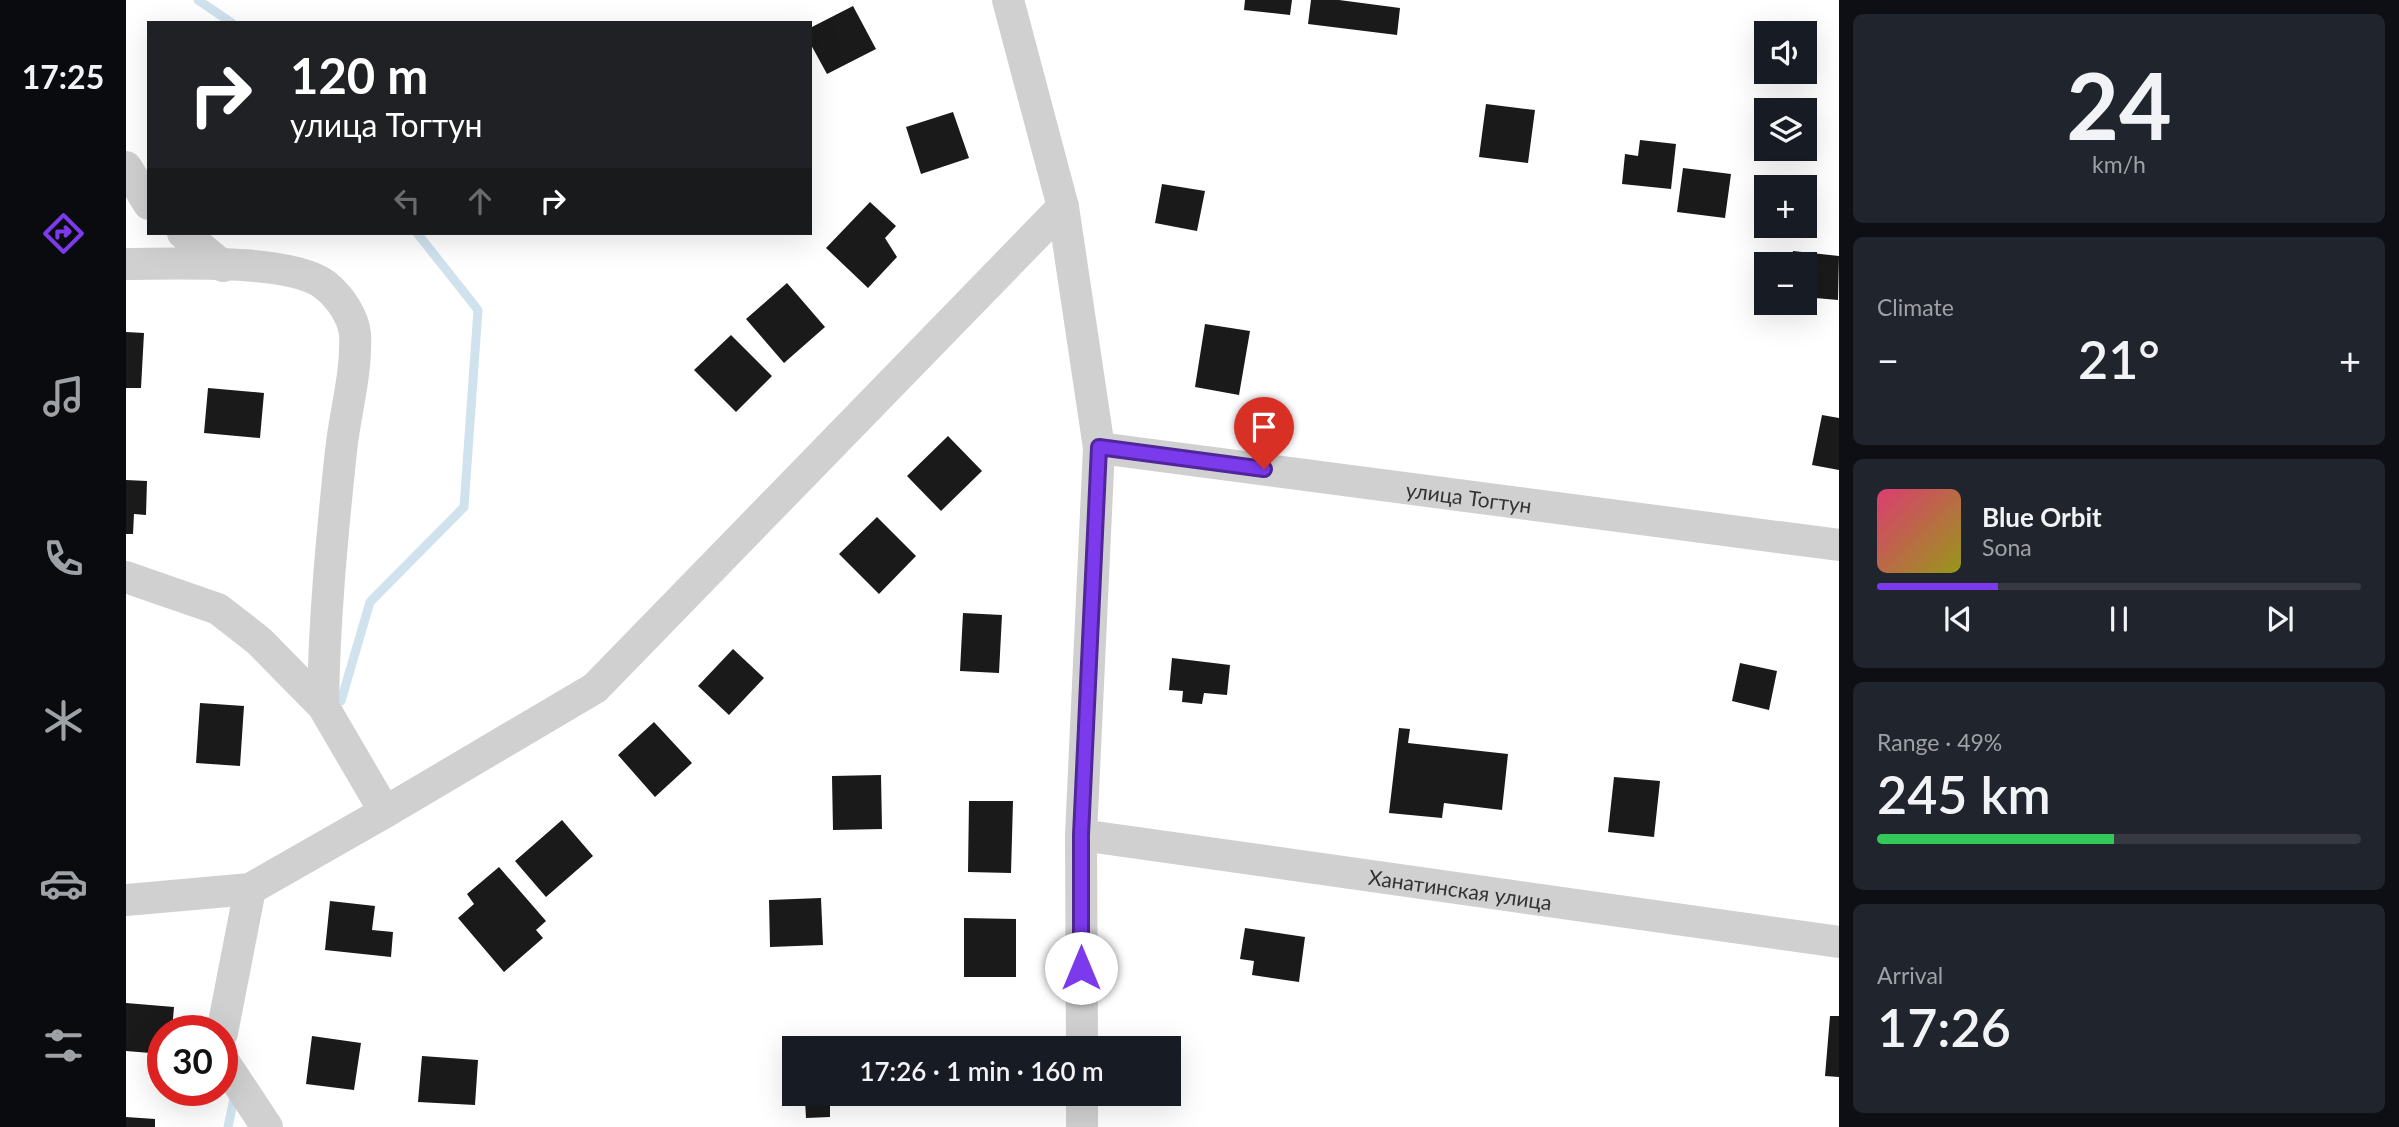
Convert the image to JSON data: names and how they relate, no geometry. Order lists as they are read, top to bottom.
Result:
{
  "streets": {
    "street": ["улица Тогтун", "Ханатинская улица"]
  },
  "page": {
    "tabs": "17:25",
    "tile": [
      ["24", "km/h"],
      "Climate",
      ["Range · 49%", "245 km"],
      ["Arrival", "17:26"]
    ],
    "map_buttons": ["+", "−"],
    "turn": ["120 m", "улица Тогтун"],
    "heat": ["−", "21°", "+"],
    "song": ["Blue Orbit", "Sona"],
    "limit": "30",
    "trip": "17:26 · 1 min · 160 m"
  }
}
